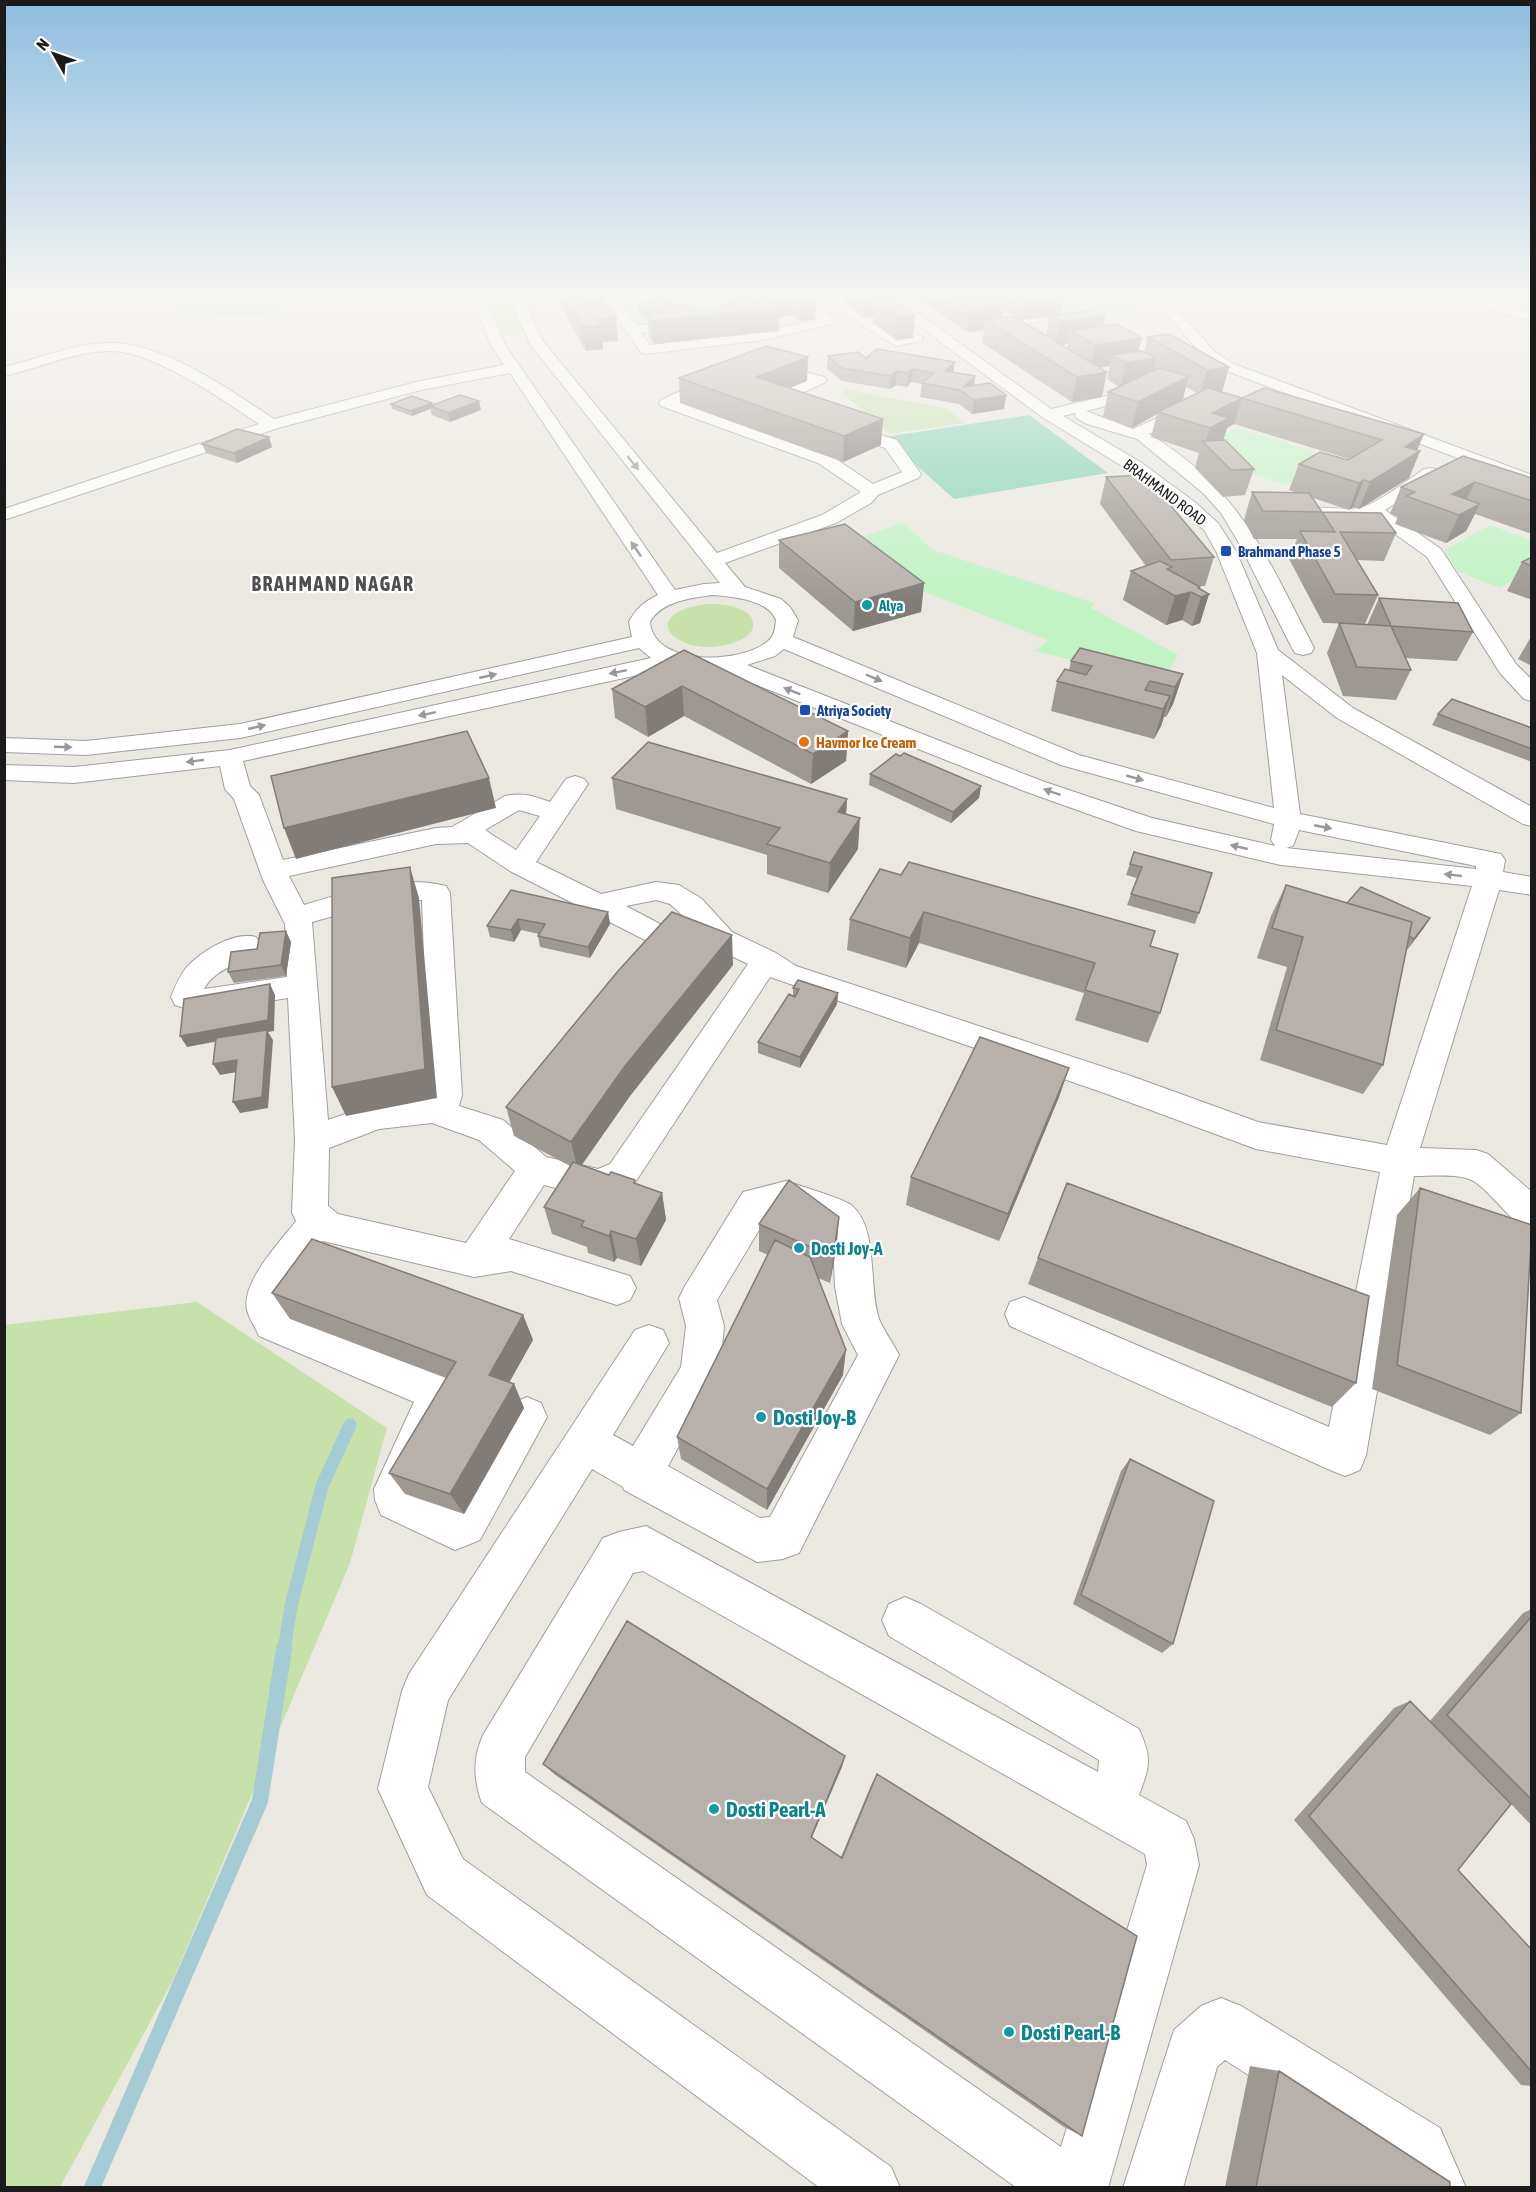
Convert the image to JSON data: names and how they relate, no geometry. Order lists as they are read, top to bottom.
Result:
{
  "streets": {
    "street": ["BRAHMAND ROAD"]
  },
  "districts": ["BRAHMAND NAGAR"],
  "places": {
    "transit": ["Brahmand Phase 5", "Atriya Society"],
    "other": [
      "Alya",
      "Havmor Ice Cream",
      "Dosti Joy-A",
      "Dosti Joy-B",
      "Dosti Pearl-A",
      "Dosti Pearl-B"
    ]
  },
  "north": "top left"
}
